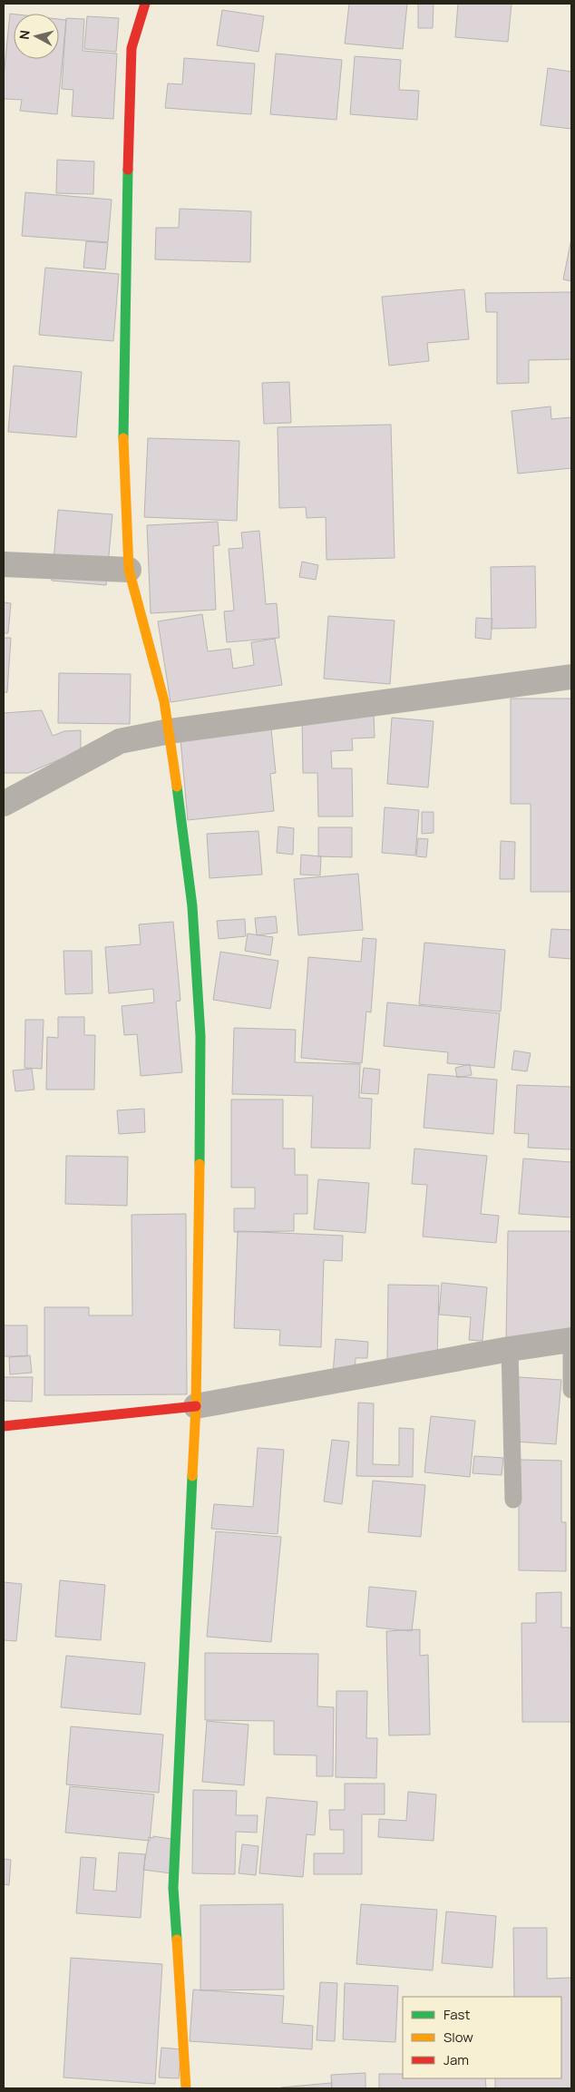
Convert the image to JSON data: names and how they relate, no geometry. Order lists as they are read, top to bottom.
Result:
{
  "legend": ["Fast", "Slow", "Jam"],
  "north": "left"
}
